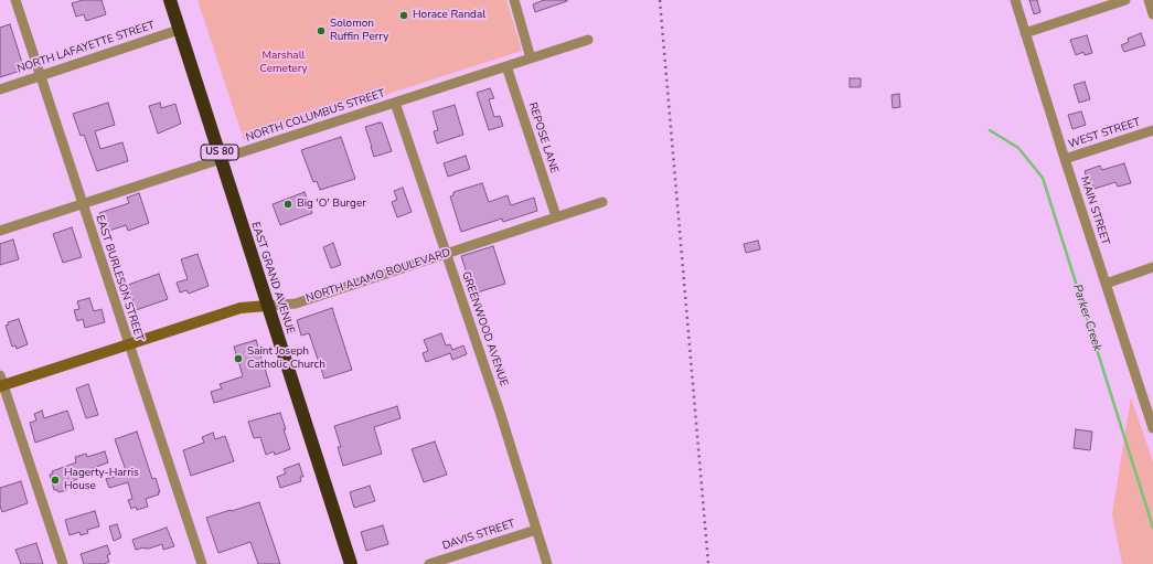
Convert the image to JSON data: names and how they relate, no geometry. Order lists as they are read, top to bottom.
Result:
{
  "streets": {
    "highway": ["US 80", "EAST GRAND AVENUE"],
    "street": [
      "NORTH LAFAYETTE STREET",
      "NORTH COLUMBUS STREET",
      "WEST STREET",
      "REPOSE LANE",
      "MAIN STREET",
      "NORTH ALAMO BOULEVARD",
      "EAST BURLESON STREET",
      "GREENWOOD AVENUE",
      "DAVIS STREET"
    ]
  },
  "crossings": [
    ["NORTH LAFAYETTE STREET", "EAST BURLESON STREET"],
    ["NORTH LAFAYETTE STREET", "EAST GRAND AVENUE"],
    ["NORTH COLUMBUS STREET", "REPOSE LANE"],
    ["NORTH COLUMBUS STREET", "EAST BURLESON STREET"],
    ["NORTH COLUMBUS STREET", "EAST GRAND AVENUE"],
    ["NORTH COLUMBUS STREET", "GREENWOOD AVENUE"],
    ["WEST STREET", "MAIN STREET"],
    ["REPOSE LANE", "NORTH ALAMO BOULEVARD"],
    ["NORTH ALAMO BOULEVARD", "EAST BURLESON STREET"],
    ["NORTH ALAMO BOULEVARD", "EAST GRAND AVENUE"],
    ["NORTH ALAMO BOULEVARD", "GREENWOOD AVENUE"],
    ["GREENWOOD AVENUE", "DAVIS STREET"]
  ],
  "water": ["Parker Creek"],
  "parks": ["Marshall Cemetery"],
  "places": [
    "Horace Randal",
    "Solomon Ruffin Perry",
    "Big 'O' Burger",
    "Saint Joseph Catholic Church",
    "Hagerty-Harris House"
  ]
}
